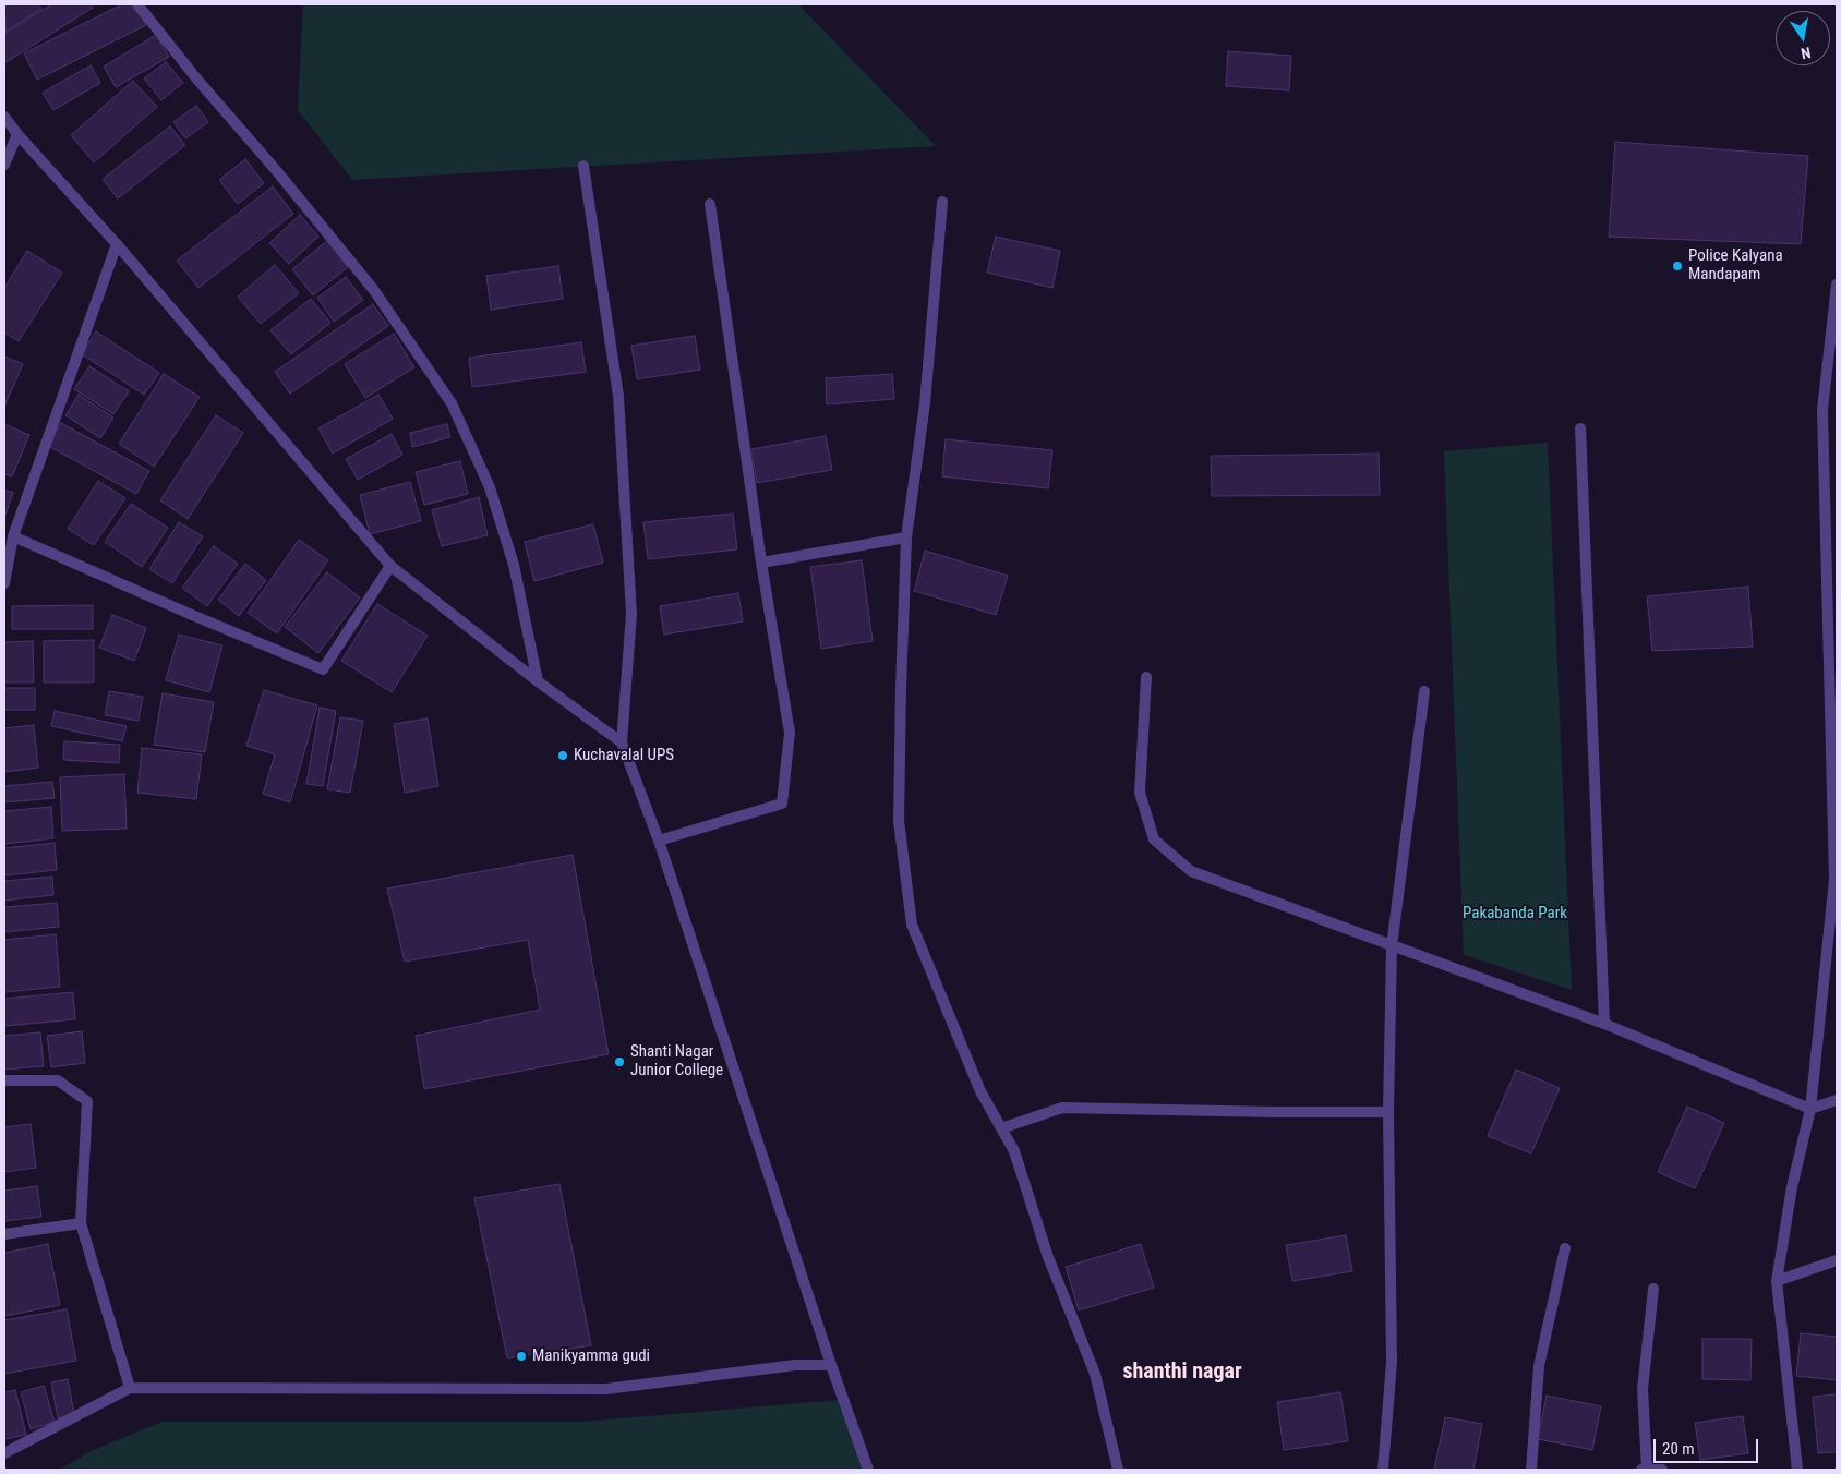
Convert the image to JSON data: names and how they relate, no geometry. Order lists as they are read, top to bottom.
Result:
{
  "districts": ["shanthi nagar"],
  "parks": ["Pakabanda Park"],
  "places": [
    "Police Kalyana Mandapam",
    "Kuchavalal UPS",
    "Shanti Nagar Junior College",
    "Manikyamma gudi"
  ],
  "scale_bar": "20 m",
  "north": "bottom"
}
